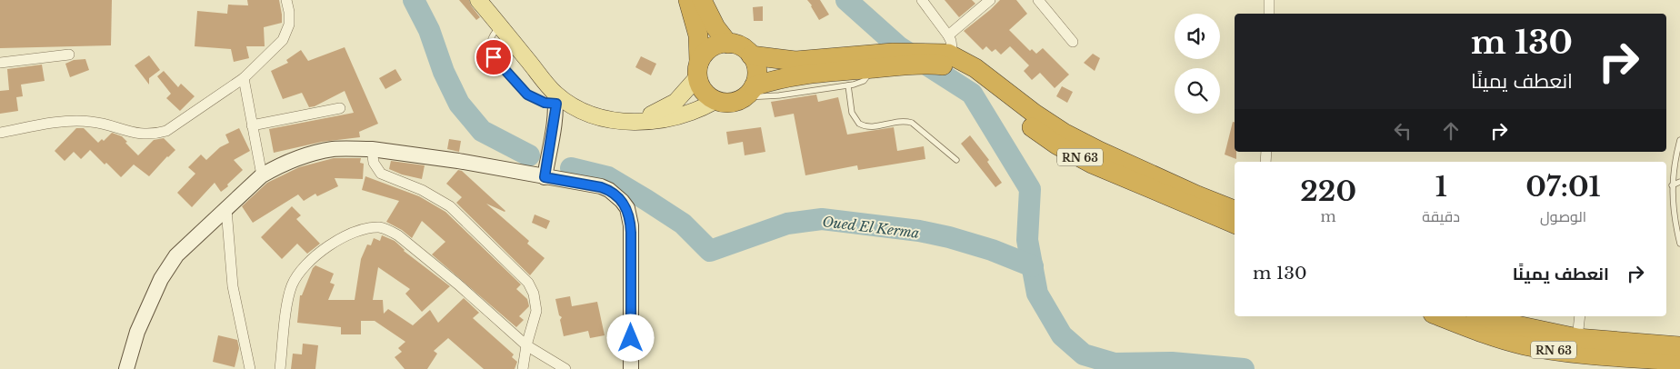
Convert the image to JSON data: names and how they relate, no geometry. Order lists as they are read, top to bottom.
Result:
{
  "streets": {
    "highway": ["RN 63"]
  },
  "water": ["Oued El Kerma"],
  "page": {
    "turn": ["130 m", "انعطف يمينًا"],
    "eta": [
      "07:01",
      "الوصول",
      "1",
      "دقيقة",
      "220",
      "m"
    ],
    "list": [
      {
        "name": "انعطف يمينًا",
        "value": "130 m"
      }
    ]
  }
}
